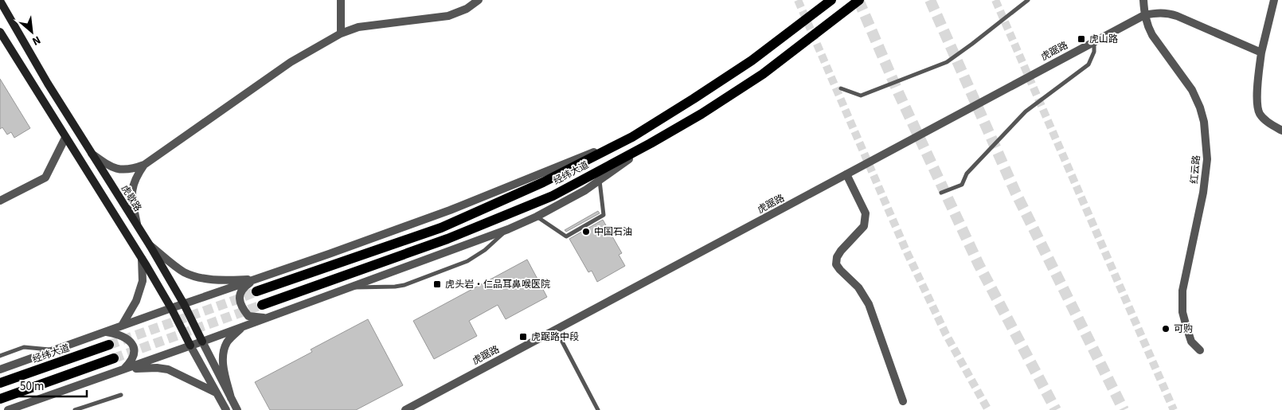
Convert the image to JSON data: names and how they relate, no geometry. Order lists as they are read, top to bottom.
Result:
{
  "streets": {
    "main road": ["经纬大道", "虎歇路"],
    "street": ["虎踞路", "红云路"]
  },
  "crossings": [
    ["虎踞路", "红云路"]
  ],
  "places": {
    "transit": ["虎山路", "虎头岩‧仁品耳鼻喉医院", "虎踞路中段"],
    "other": ["中国石油", "可购"]
  },
  "scale_bar": "50 m",
  "north": "bottom right"
}
